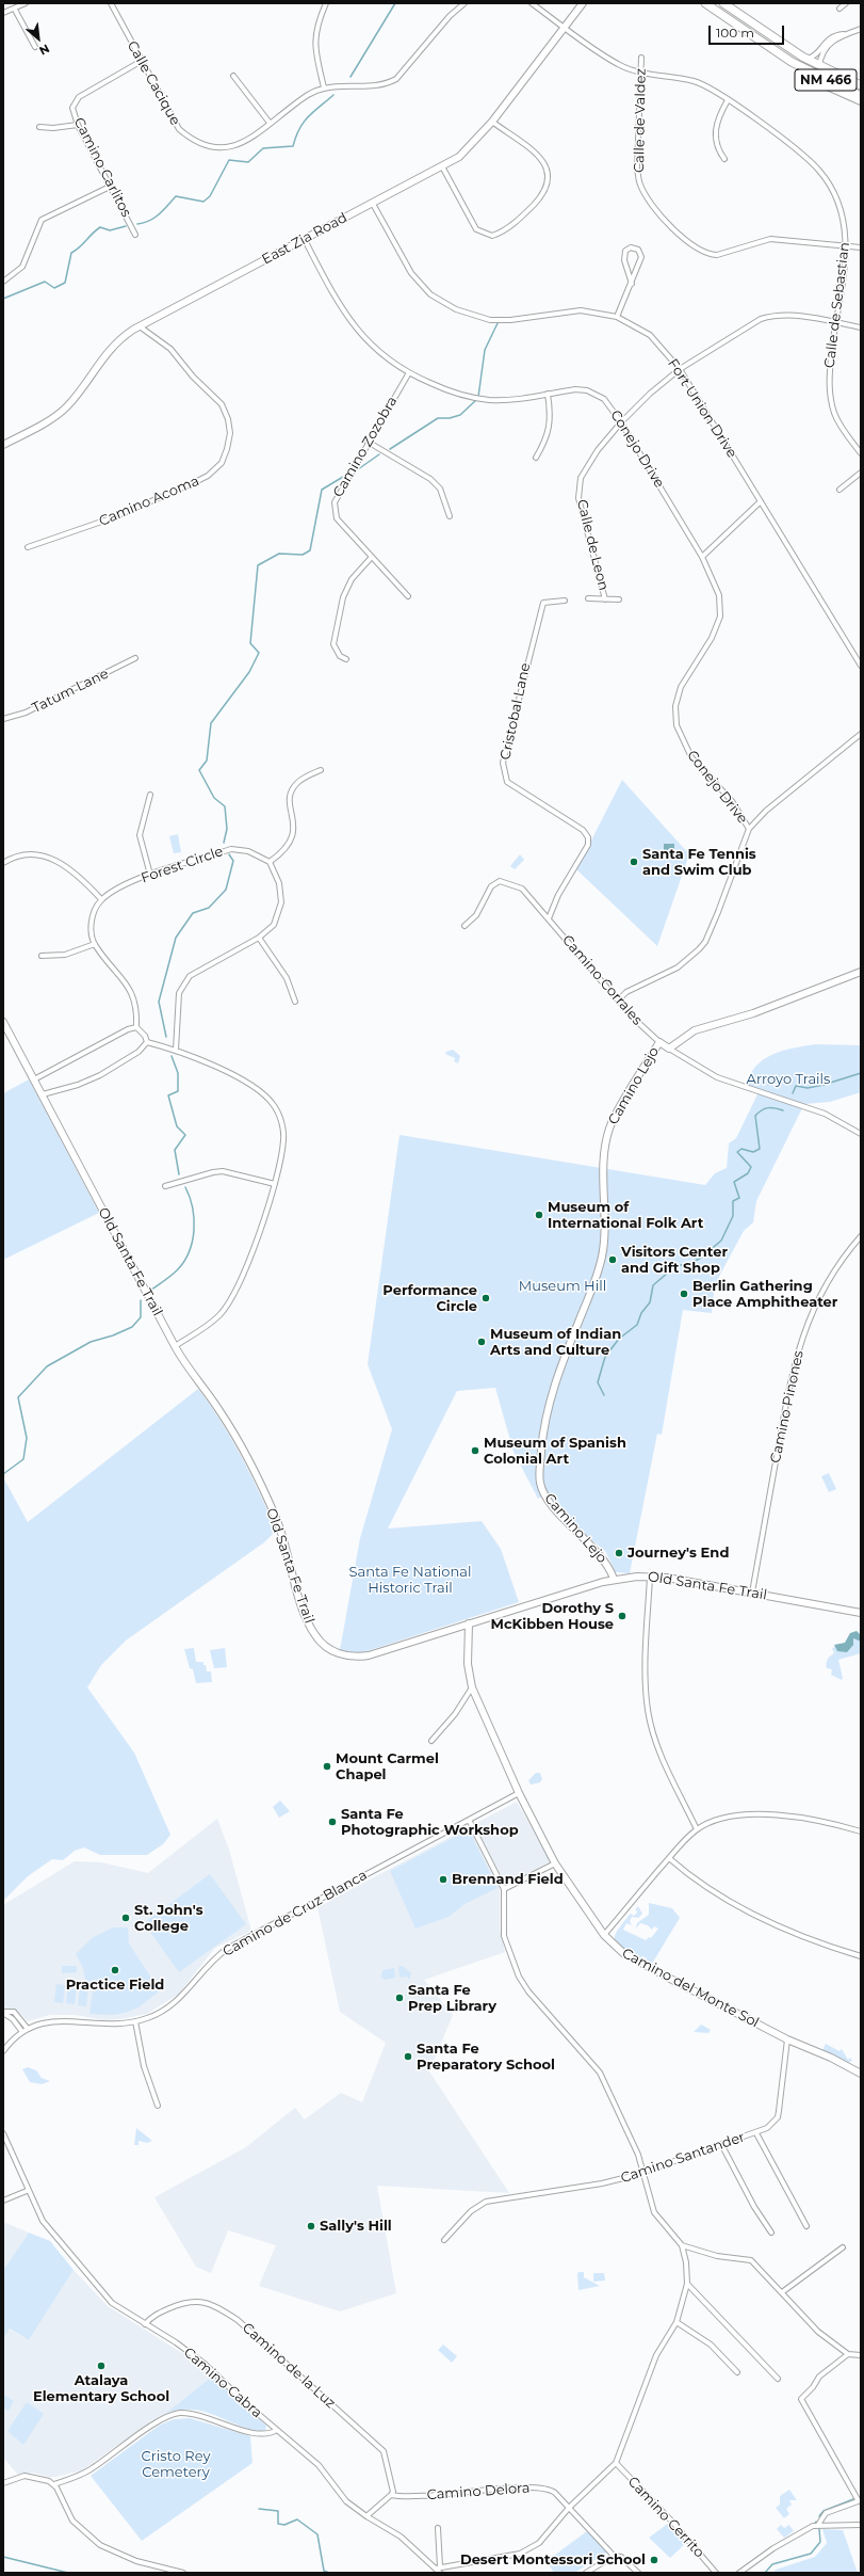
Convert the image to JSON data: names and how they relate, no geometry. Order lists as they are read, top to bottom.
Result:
{
  "streets": {
    "main road": ["NM 466"],
    "street": [
      "Calle Cacique",
      "Calle de Valdez",
      "Camino Carlitos",
      "East Zia Road",
      "Calle de Sebastian",
      "Fort Union Drive",
      "Camino Zozobra",
      "Conejo Drive",
      "Camino Acoma",
      "Calle de Leon",
      "Tatum Lane",
      "Cristobal Lane",
      "Forest Circle",
      "Camino Corrales",
      "Camino Lejo",
      "Old Santa Fe Trail",
      "Camino Pinones",
      "Camino de Cruz Blanca",
      "Camino del Monte Sol",
      "Camino Santander",
      "Camino de la Luz",
      "Camino Cabra",
      "Camino Delora",
      "Camino Cerrito"
    ]
  },
  "crossings": [
    ["Calle Cacique", "Camino Carlitos"],
    ["Calle de Valdez", "Calle de Sebastian"],
    ["East Zia Road", "Calle de Sebastian"],
    ["East Zia Road", "Fort Union Drive"],
    ["East Zia Road", "Conejo Drive"],
    ["East Zia Road", "Camino Acoma"],
    ["Calle de Sebastian", "Calle de Leon"],
    ["Fort Union Drive", "Calle de Leon"],
    ["Camino Zozobra", "Conejo Drive"],
    ["Conejo Drive", "Calle de Leon"],
    ["Cristobal Lane", "Camino Corrales"],
    ["Camino Corrales", "Camino Lejo"],
    ["Camino Lejo", "Old Santa Fe Trail"],
    ["Old Santa Fe Trail", "Camino Pinones"],
    ["Old Santa Fe Trail", "Camino del Monte Sol"],
    ["Camino de Cruz Blanca", "Camino del Monte Sol"],
    ["Camino del Monte Sol", "Camino Santander"],
    ["Camino de la Luz", "Camino Cabra"],
    ["Camino de la Luz", "Camino Delora"]
  ],
  "parks": [
    "Arroyo Trails",
    "Museum Hill",
    "Santa Fe National Historic Trail",
    "Cristo Rey Cemetery"
  ],
  "places": [
    "Santa Fe Tennis and Swim Club",
    "Museum of International Folk Art",
    "Visitors Center and Gift Shop",
    "Berlin Gathering Place Amphitheater",
    "Performance Circle",
    "Museum of Indian Arts and Culture",
    "Museum of Spanish Colonial Art",
    "Journey's End",
    "Dorothy S McKibben House",
    "Mount Carmel Chapel",
    "Santa Fe Photographic Workshop",
    "Brennand Field",
    "St. John's College",
    "Practice Field",
    "Santa Fe Prep Library",
    "Santa Fe Preparatory School",
    "Sally's Hill",
    "Atalaya Elementary School",
    "Desert Montessori School"
  ],
  "scale_bar": "100 m",
  "north": "bottom right"
}
